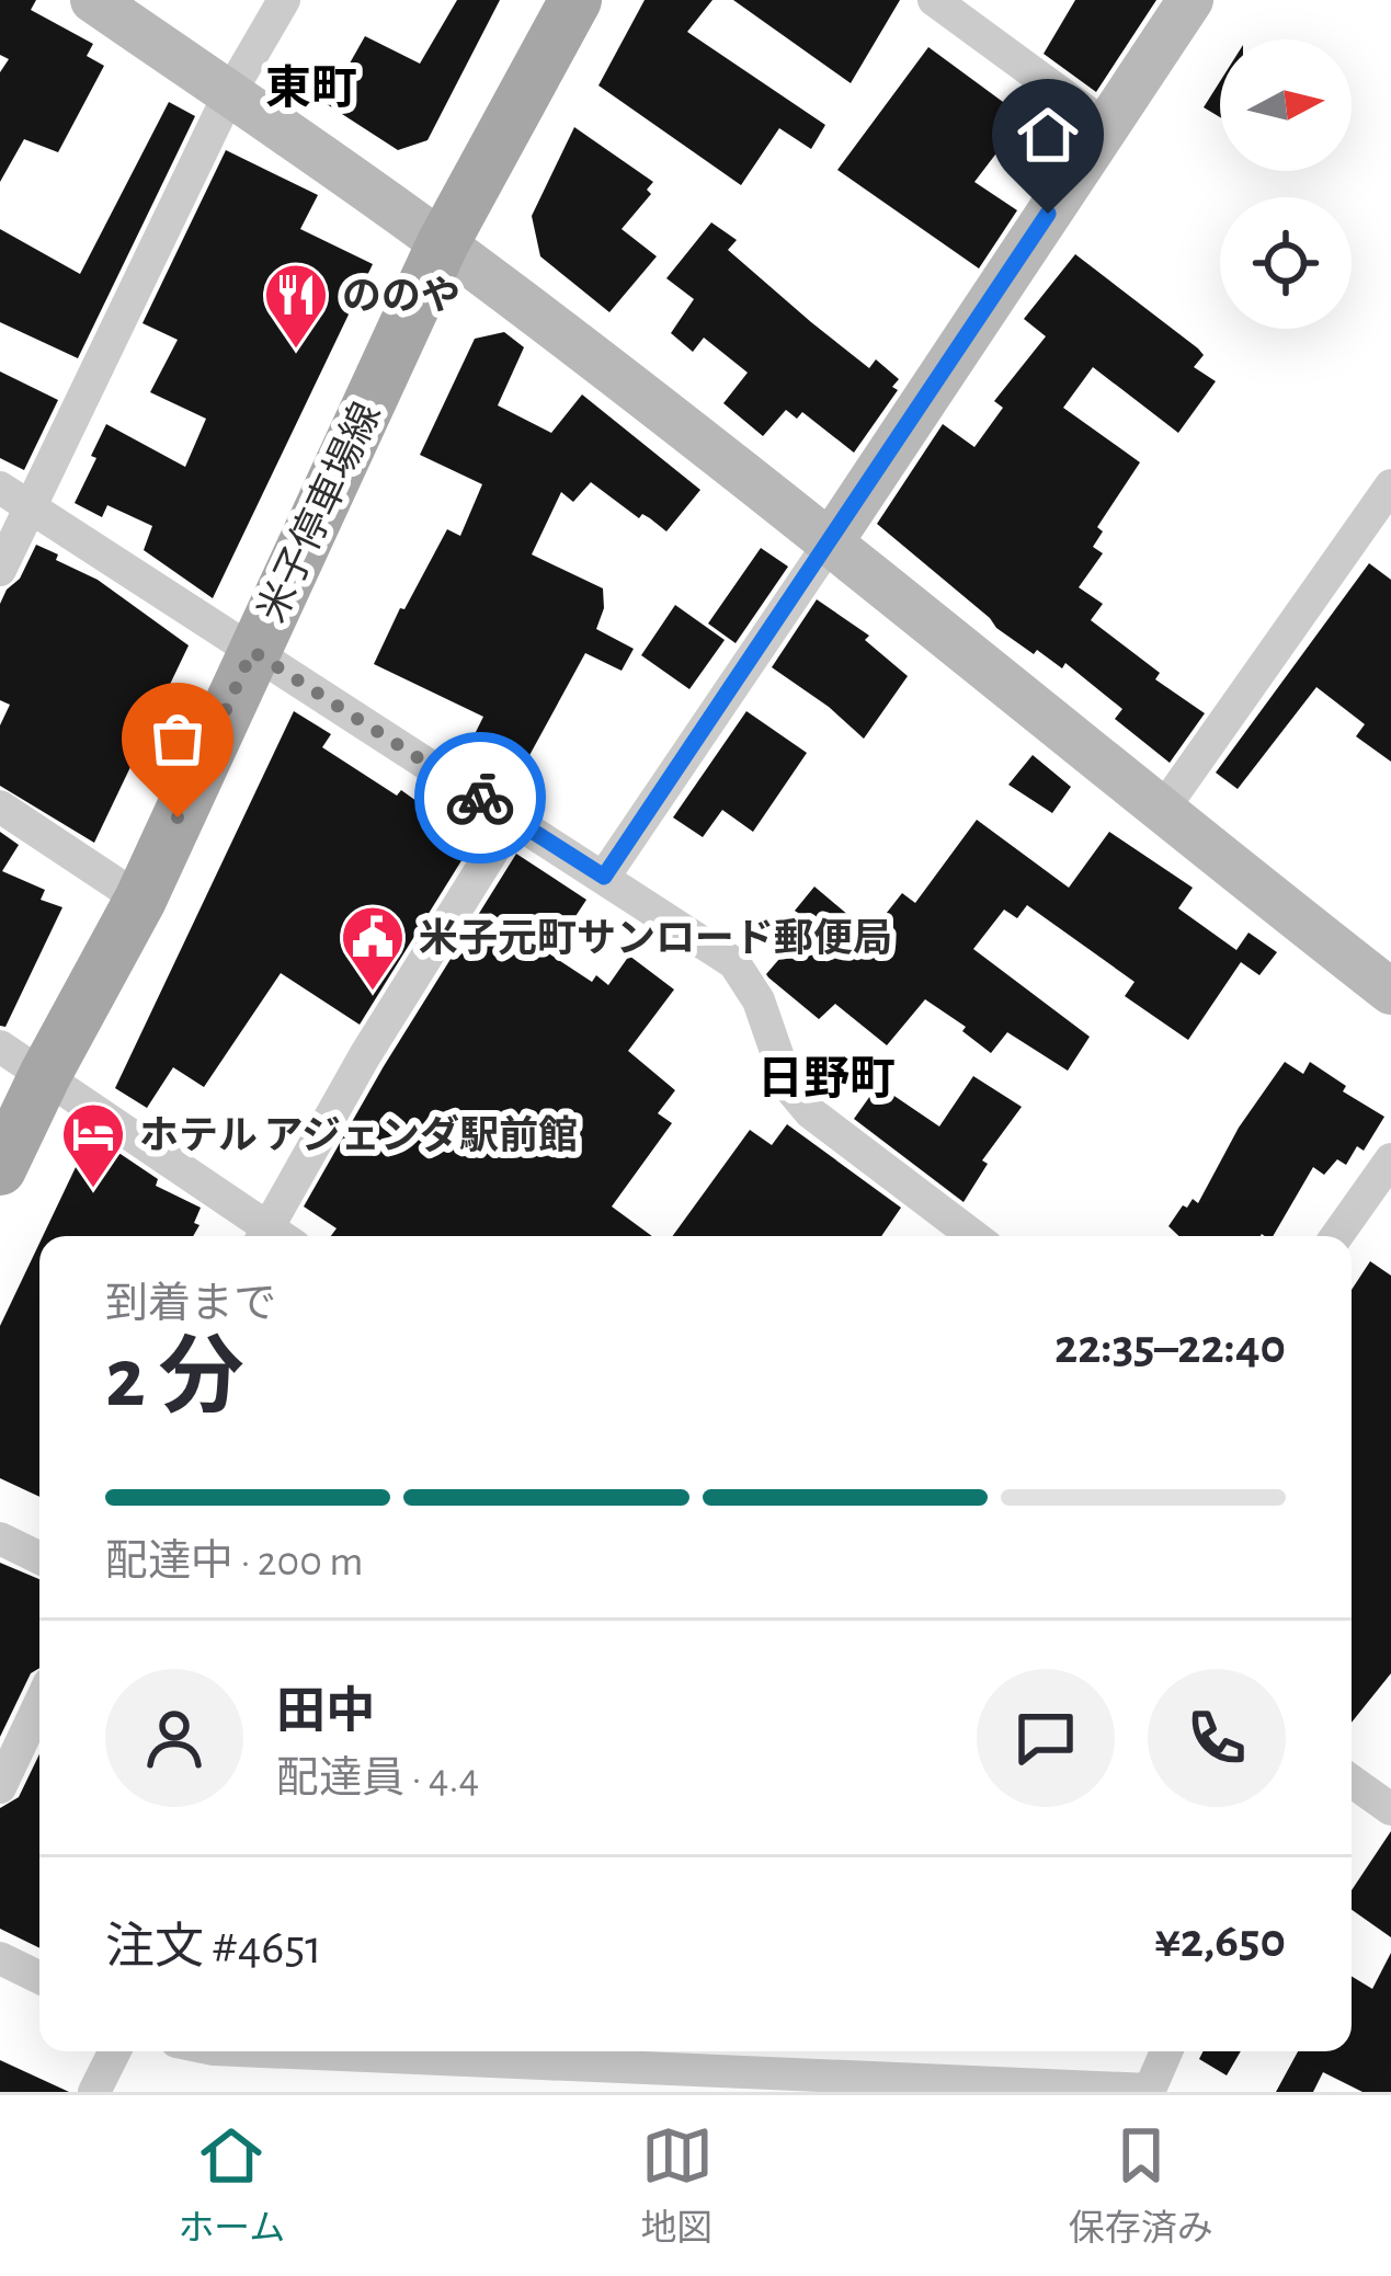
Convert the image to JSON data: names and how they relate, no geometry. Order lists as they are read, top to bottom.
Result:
{
  "streets": {
    "main road": ["米子停車場線"]
  },
  "districts": ["東町", "日野町"],
  "places": {
    "restaurant": ["ののや"],
    "public building": ["米子元町サンロード郵便局"],
    "hotel": ["ホテル アジェンダ駅前館"]
  },
  "north": "right",
  "page": {
    "heading": ["2 分", "到着まで", "22:35–22:40"],
    "panel": [
      "田中",
      "配達員 · 4.4",
      "注文 #4651",
      "¥2,650"
    ],
    "bar": "配達中 · 200 m",
    "tabs": ["ホーム", "地図", "保存済み"]
  }
}
